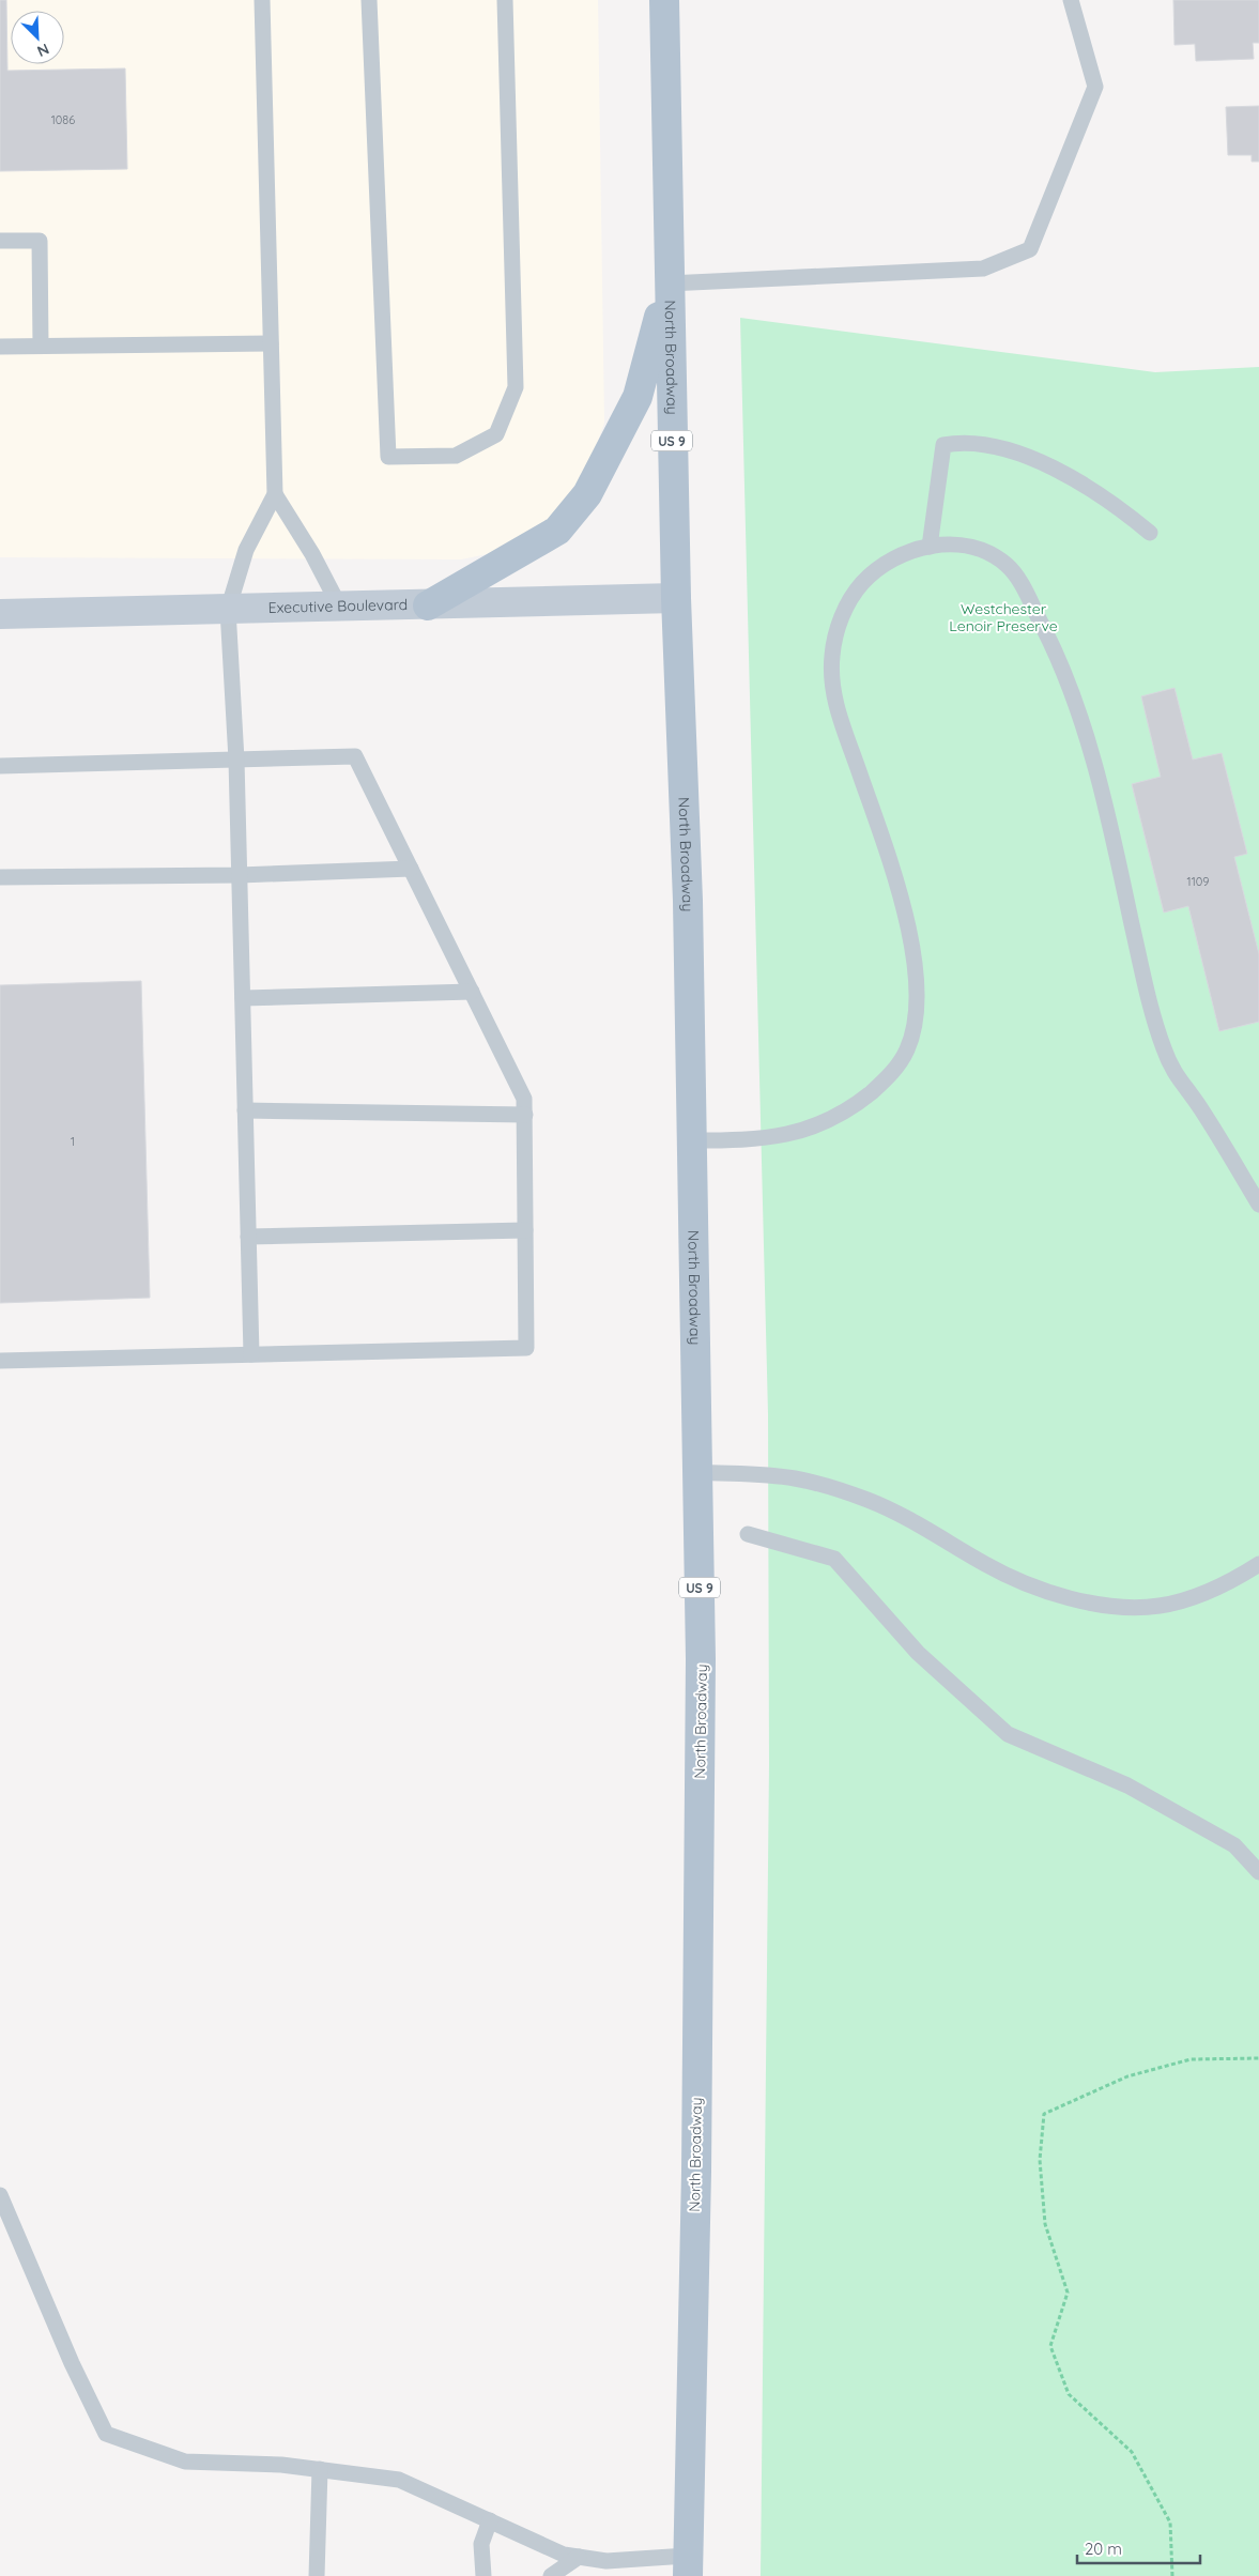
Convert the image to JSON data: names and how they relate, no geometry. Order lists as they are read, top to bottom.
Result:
{
  "streets": {
    "main road": ["North Broadway", "US 9", "Executive Boulevard"]
  },
  "crossings": [
    ["North Broadway", "Executive Boulevard"]
  ],
  "parks": ["Westchester Lenoir Preserve"],
  "house_numbers": ["1086", "1109", "1"],
  "scale_bar": "20 m",
  "north": "bottom right"
}
